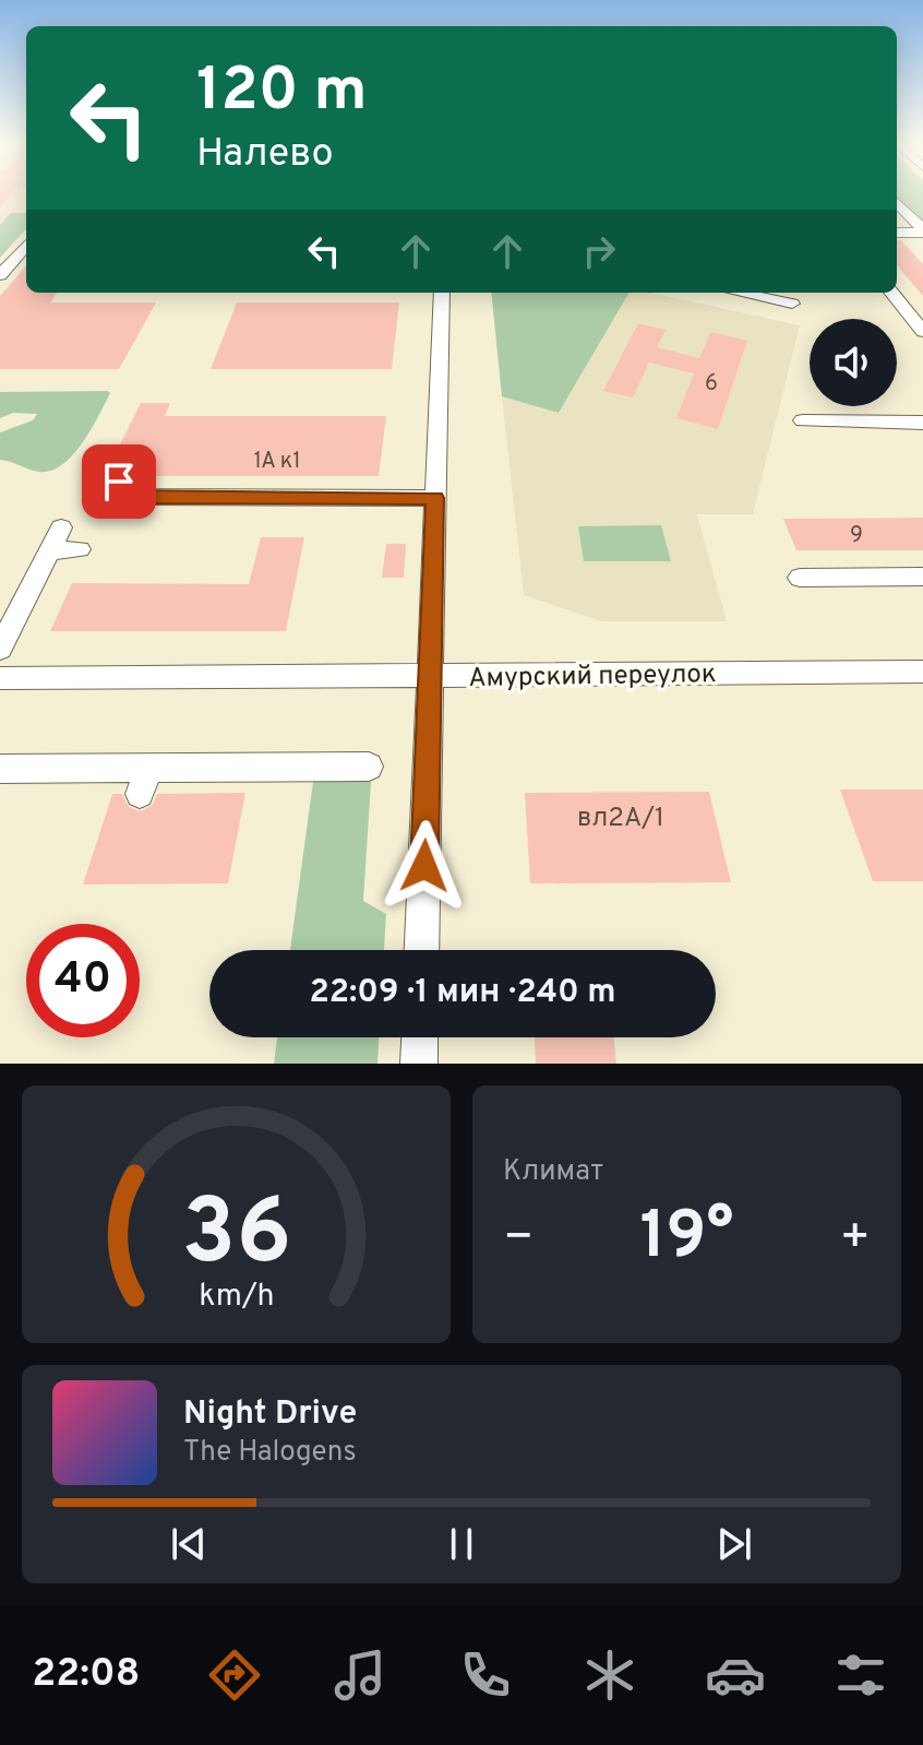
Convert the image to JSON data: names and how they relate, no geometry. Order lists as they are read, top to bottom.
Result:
{
  "streets": {
    "street": ["Амурский переулок"]
  },
  "house_numbers": [
    "6",
    "1А к1",
    "9",
    "вл2А/1"
  ],
  "page": {
    "turn": ["120 m", "Налево"],
    "limit": "40",
    "trip": "22:09 · 1 мин · 240 m",
    "tile": "Климат",
    "heat": ["−", "19°", "+"],
    "song": ["Night Drive", "The Halogens"],
    "tabs": "22:08",
    "gauge": ["36", "km/h"]
  }
}
